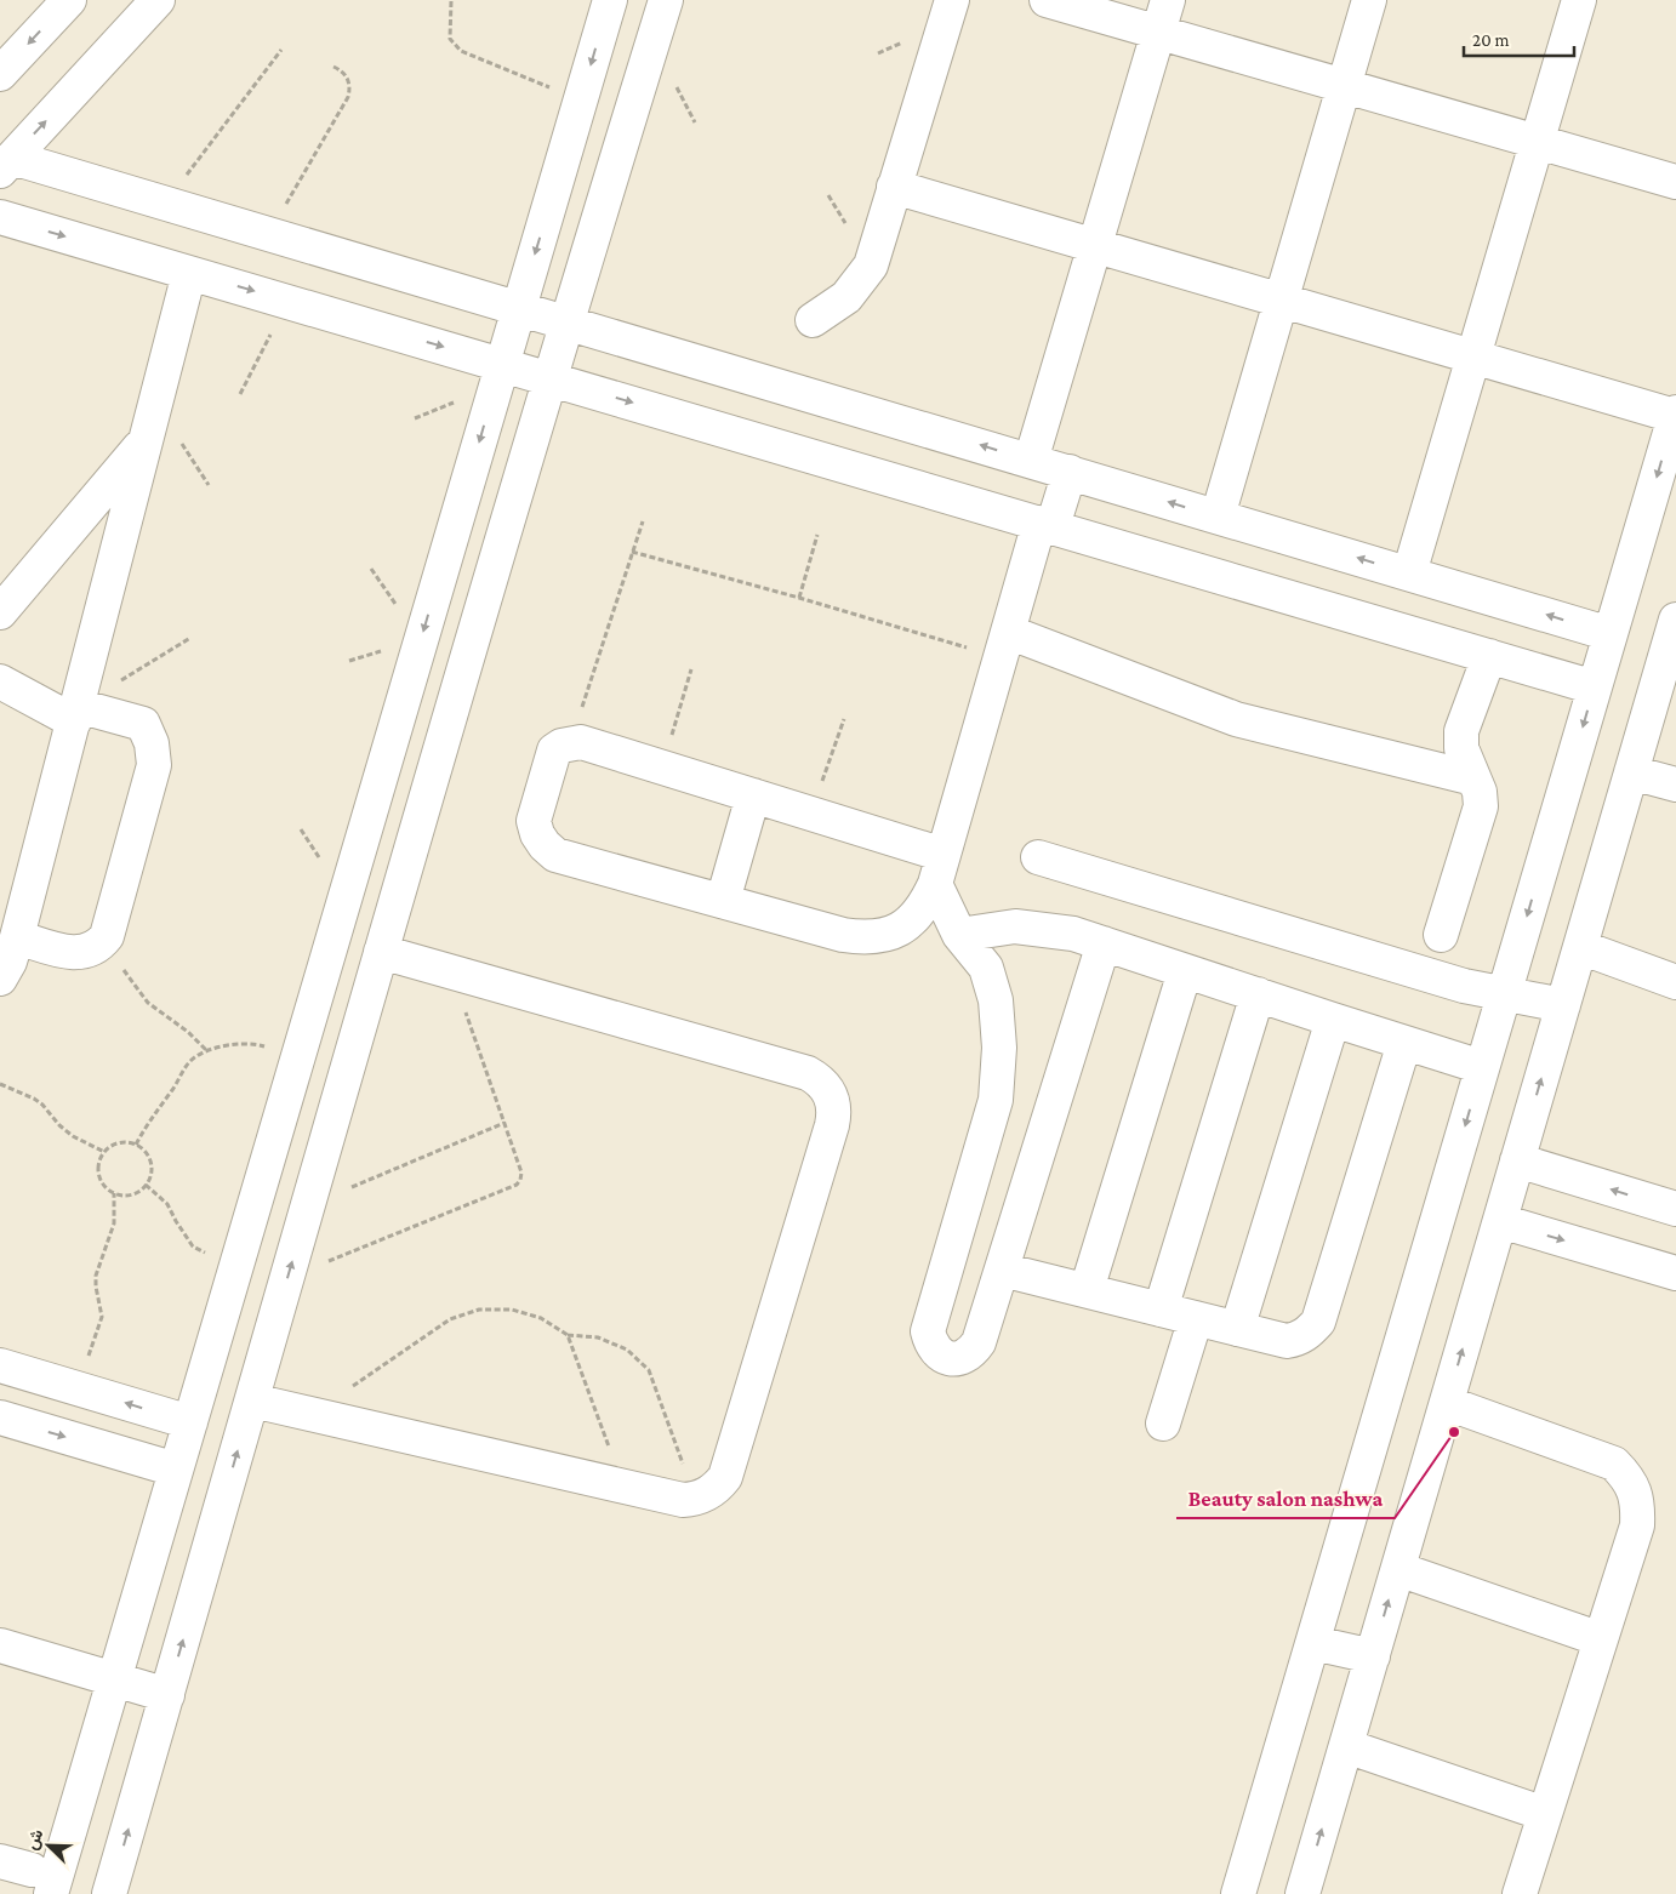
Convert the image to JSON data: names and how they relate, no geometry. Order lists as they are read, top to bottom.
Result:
{
  "places": ["Beauty salon nashwa"],
  "scale_bar": "20 m",
  "north": "top left"
}
